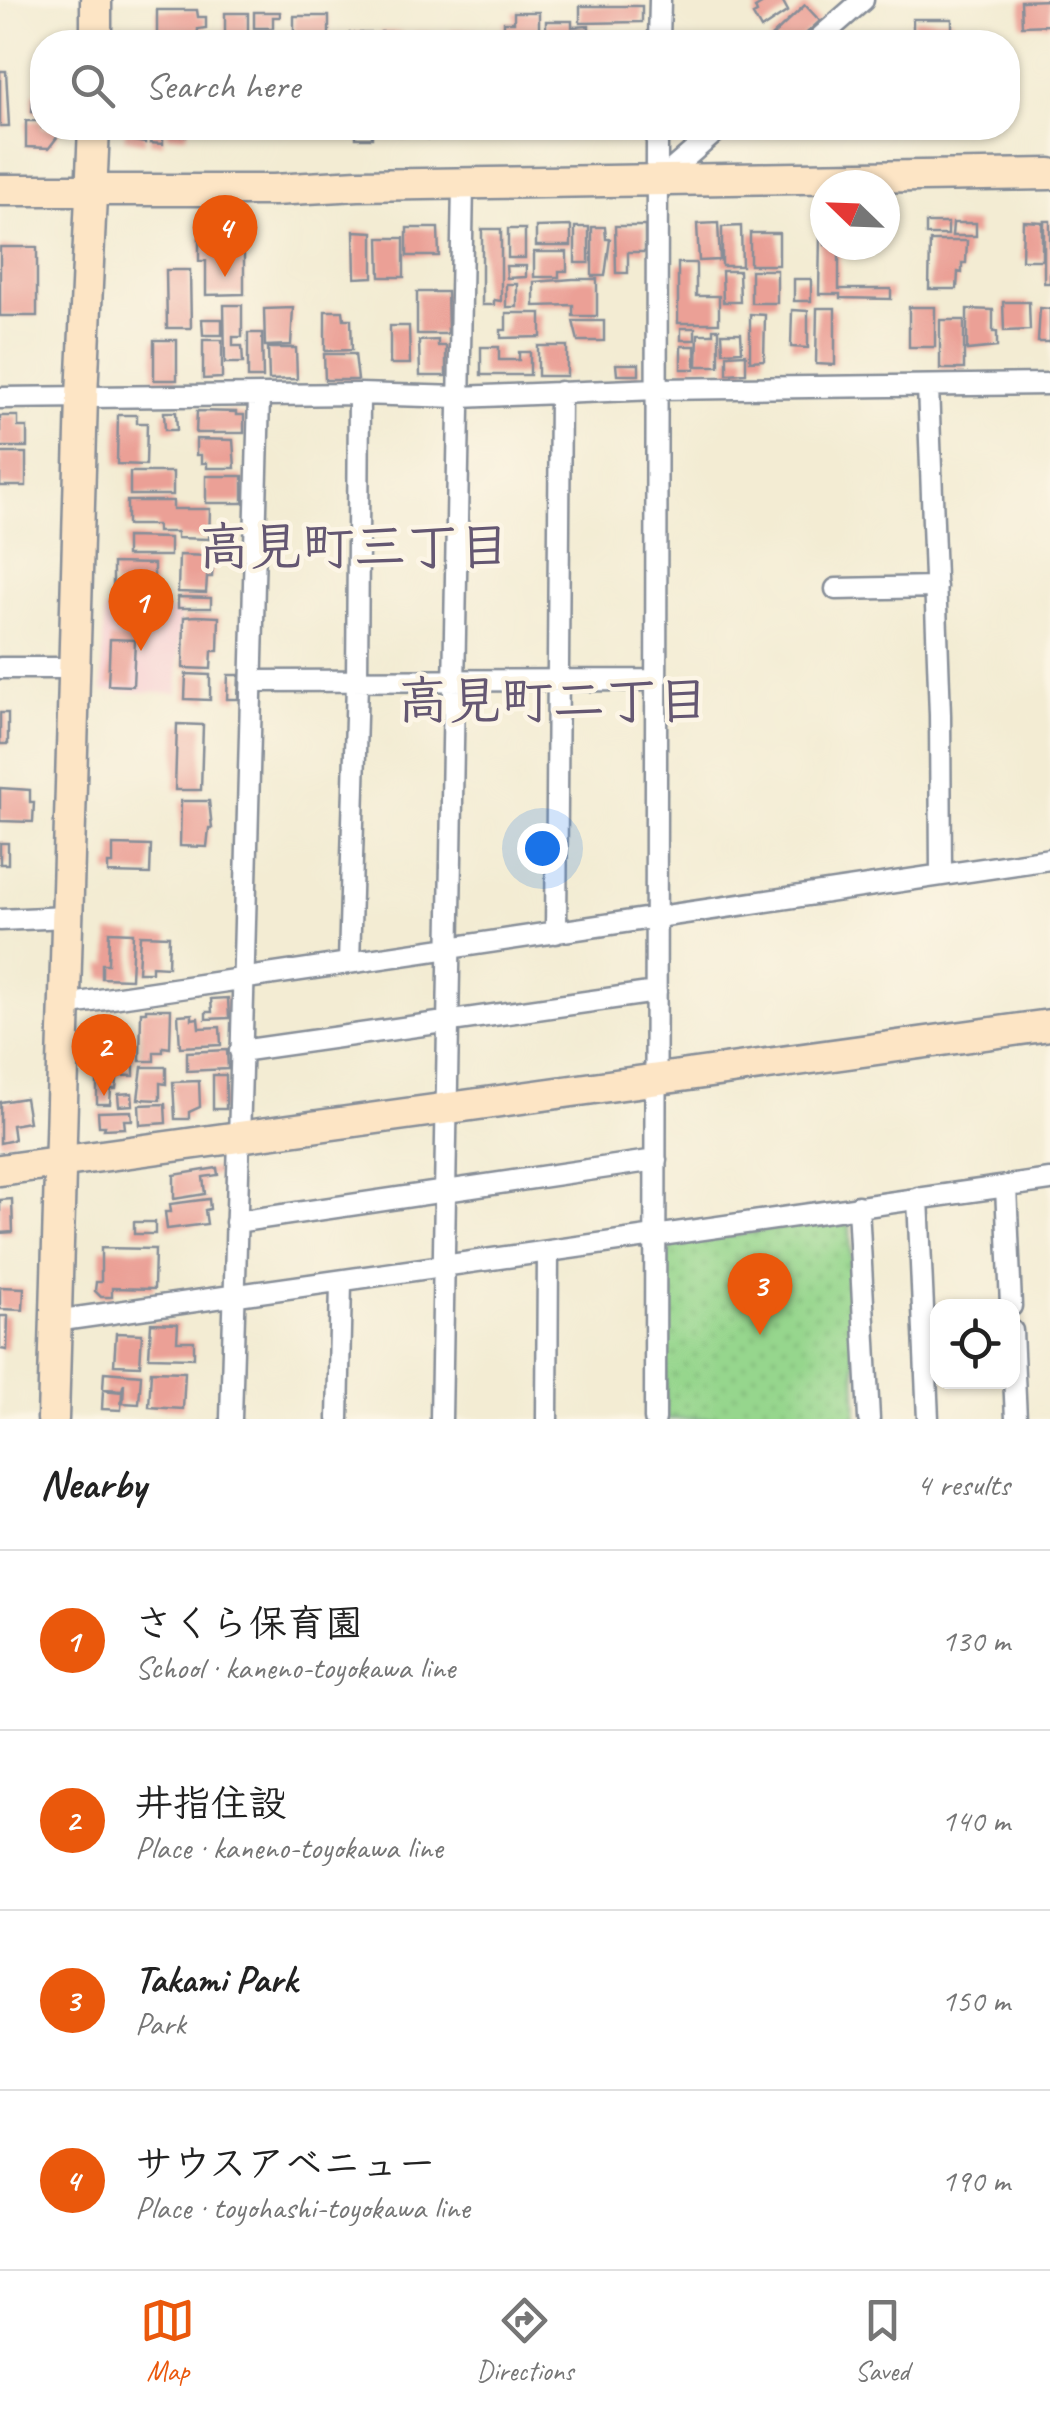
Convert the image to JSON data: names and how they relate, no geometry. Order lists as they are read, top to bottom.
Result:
{
  "districts": ["高見町三丁目", "高見町二丁目"],
  "north": "top left",
  "page": {
    "search": "Search here",
    "pins": [
      "4",
      "1",
      "2",
      "3"
    ],
    "heading": ["Nearby", "4 results"],
    "list": [
      {
        "mark": "1",
        "name": "さくら保育園",
        "note": "School · kaneno-toyokawa line",
        "value": "130 m"
      },
      {
        "mark": "2",
        "name": "井指住設",
        "note": "Place · kaneno-toyokawa line",
        "value": "140 m"
      },
      {
        "mark": "3",
        "name": "Takami Park",
        "note": "Park",
        "value": "150 m"
      },
      {
        "mark": "4",
        "name": "サウスアベニュー",
        "note": "Place · toyohashi-toyokawa line",
        "value": "190 m"
      }
    ],
    "nav": ["Map", "Directions", "Saved"]
  }
}
